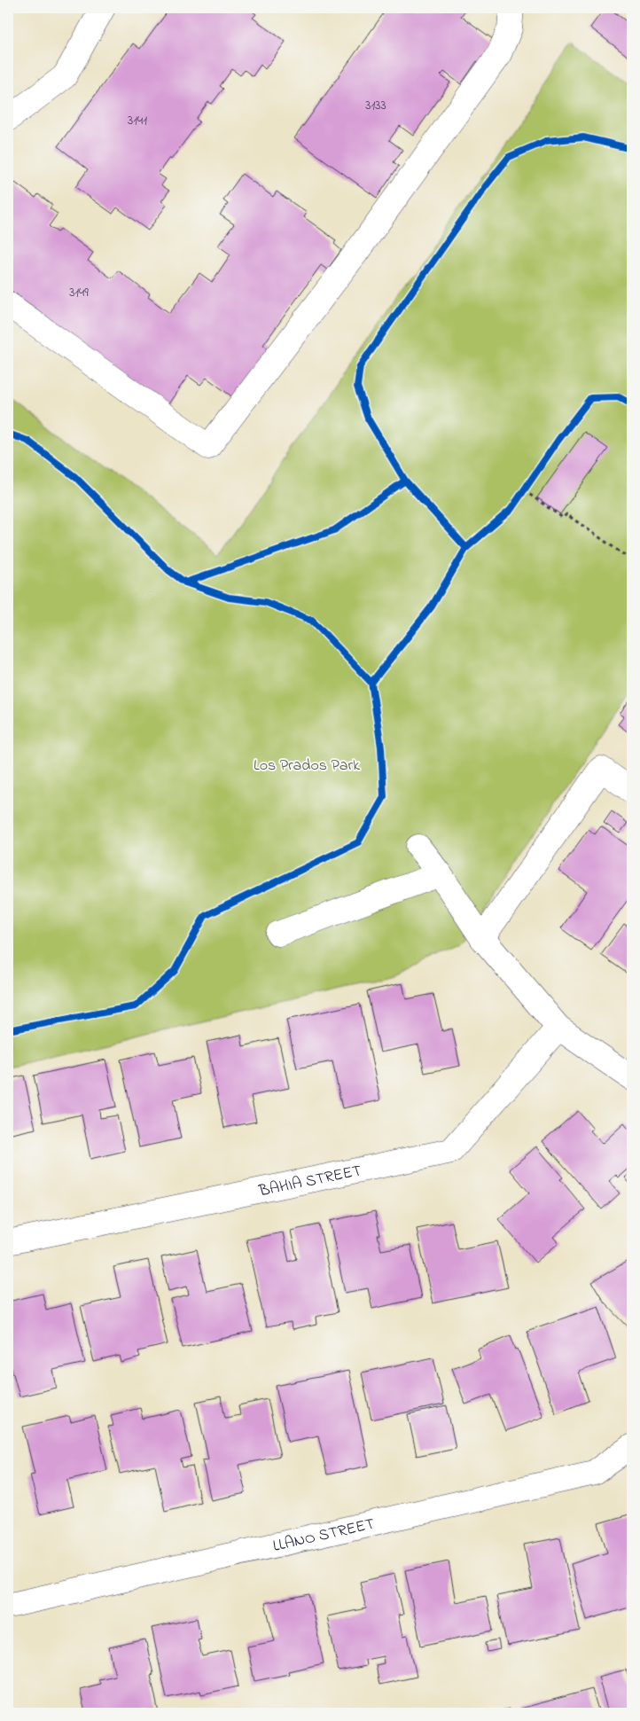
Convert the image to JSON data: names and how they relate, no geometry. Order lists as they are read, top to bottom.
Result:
{
  "streets": {
    "street": ["BAHIA STREET", "LLANO STREET"]
  },
  "parks": ["Los Prados Park"],
  "house_numbers": ["3133", "3141", "3149"]
}
